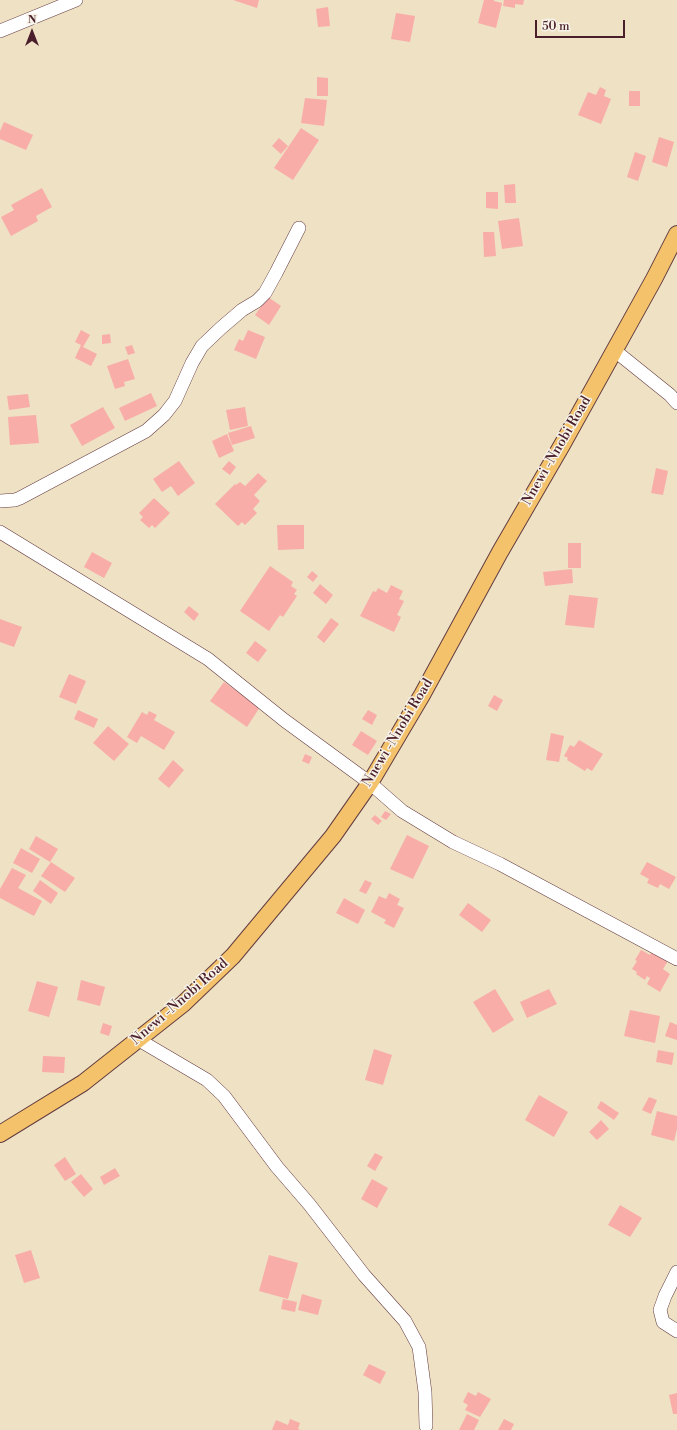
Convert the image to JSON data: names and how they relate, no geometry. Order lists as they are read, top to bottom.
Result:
{
  "streets": {
    "main road": ["Nnewi -Nnobi Road"]
  },
  "scale_bar": "50 m",
  "north": "top"
}
